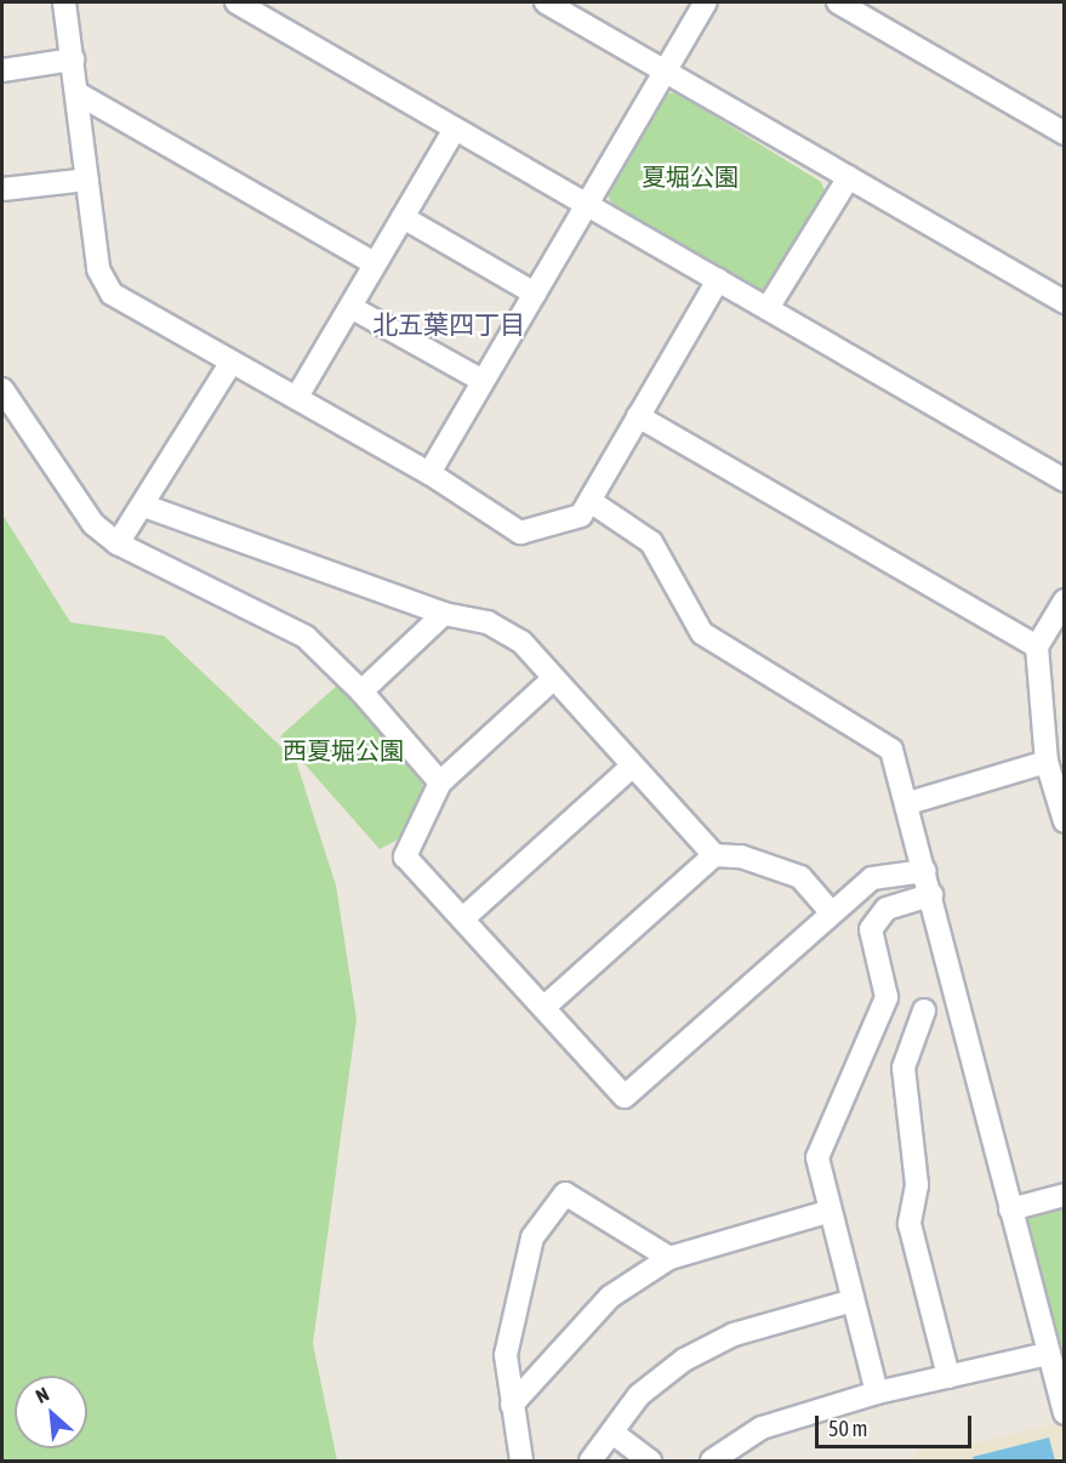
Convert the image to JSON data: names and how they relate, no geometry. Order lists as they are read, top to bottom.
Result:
{
  "districts": ["北五葉四丁目"],
  "parks": ["夏堀公園", "西夏堀公園"],
  "scale_bar": "50 m",
  "north": "top left"
}
